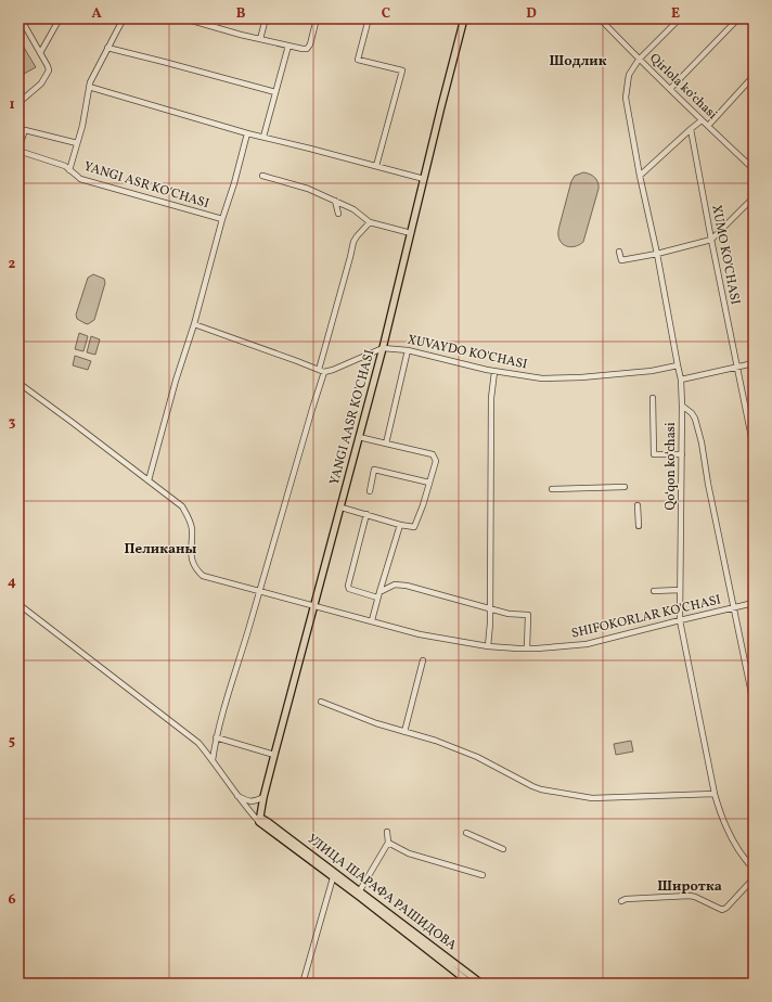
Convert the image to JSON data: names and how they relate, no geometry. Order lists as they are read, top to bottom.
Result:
{
  "streets": {
    "main road": ["YANGI AASR KO'CHASI", "УЛИЦА ШАРАФА РАШИДОВА"],
    "street": [
      "Qirlola koʻchasi",
      "YANGI ASR KO'CHASI",
      "XUMO KO'CHASI",
      "XUVAYDO KO'CHASI",
      "Qoʻqon koʻchasi",
      "SHIFOKORLAR KO'CHASI"
    ]
  },
  "crossings": [
    ["Qirlola koʻchasi", "Qoʻqon koʻchasi"],
    ["XUVAYDO KO'CHASI", "YANGI AASR KO'CHASI"],
    ["XUVAYDO KO'CHASI", "Qoʻqon koʻchasi"],
    ["YANGI AASR KO'CHASI", "SHIFOKORLAR KO'CHASI"],
    ["YANGI AASR KO'CHASI", "УЛИЦА ШАРАФА РАШИДОВА"],
    ["Qoʻqon koʻchasi", "SHIFOKORLAR KO'CHASI"]
  ],
  "districts": ["Шодлик", "Пеликаны", "Широтка"],
  "grid": {
    "columns": [
      "A",
      "B",
      "C",
      "D",
      "E"
    ],
    "rows": [
      "1",
      "2",
      "3",
      "4",
      "5",
      "6"
    ]
  }
}
